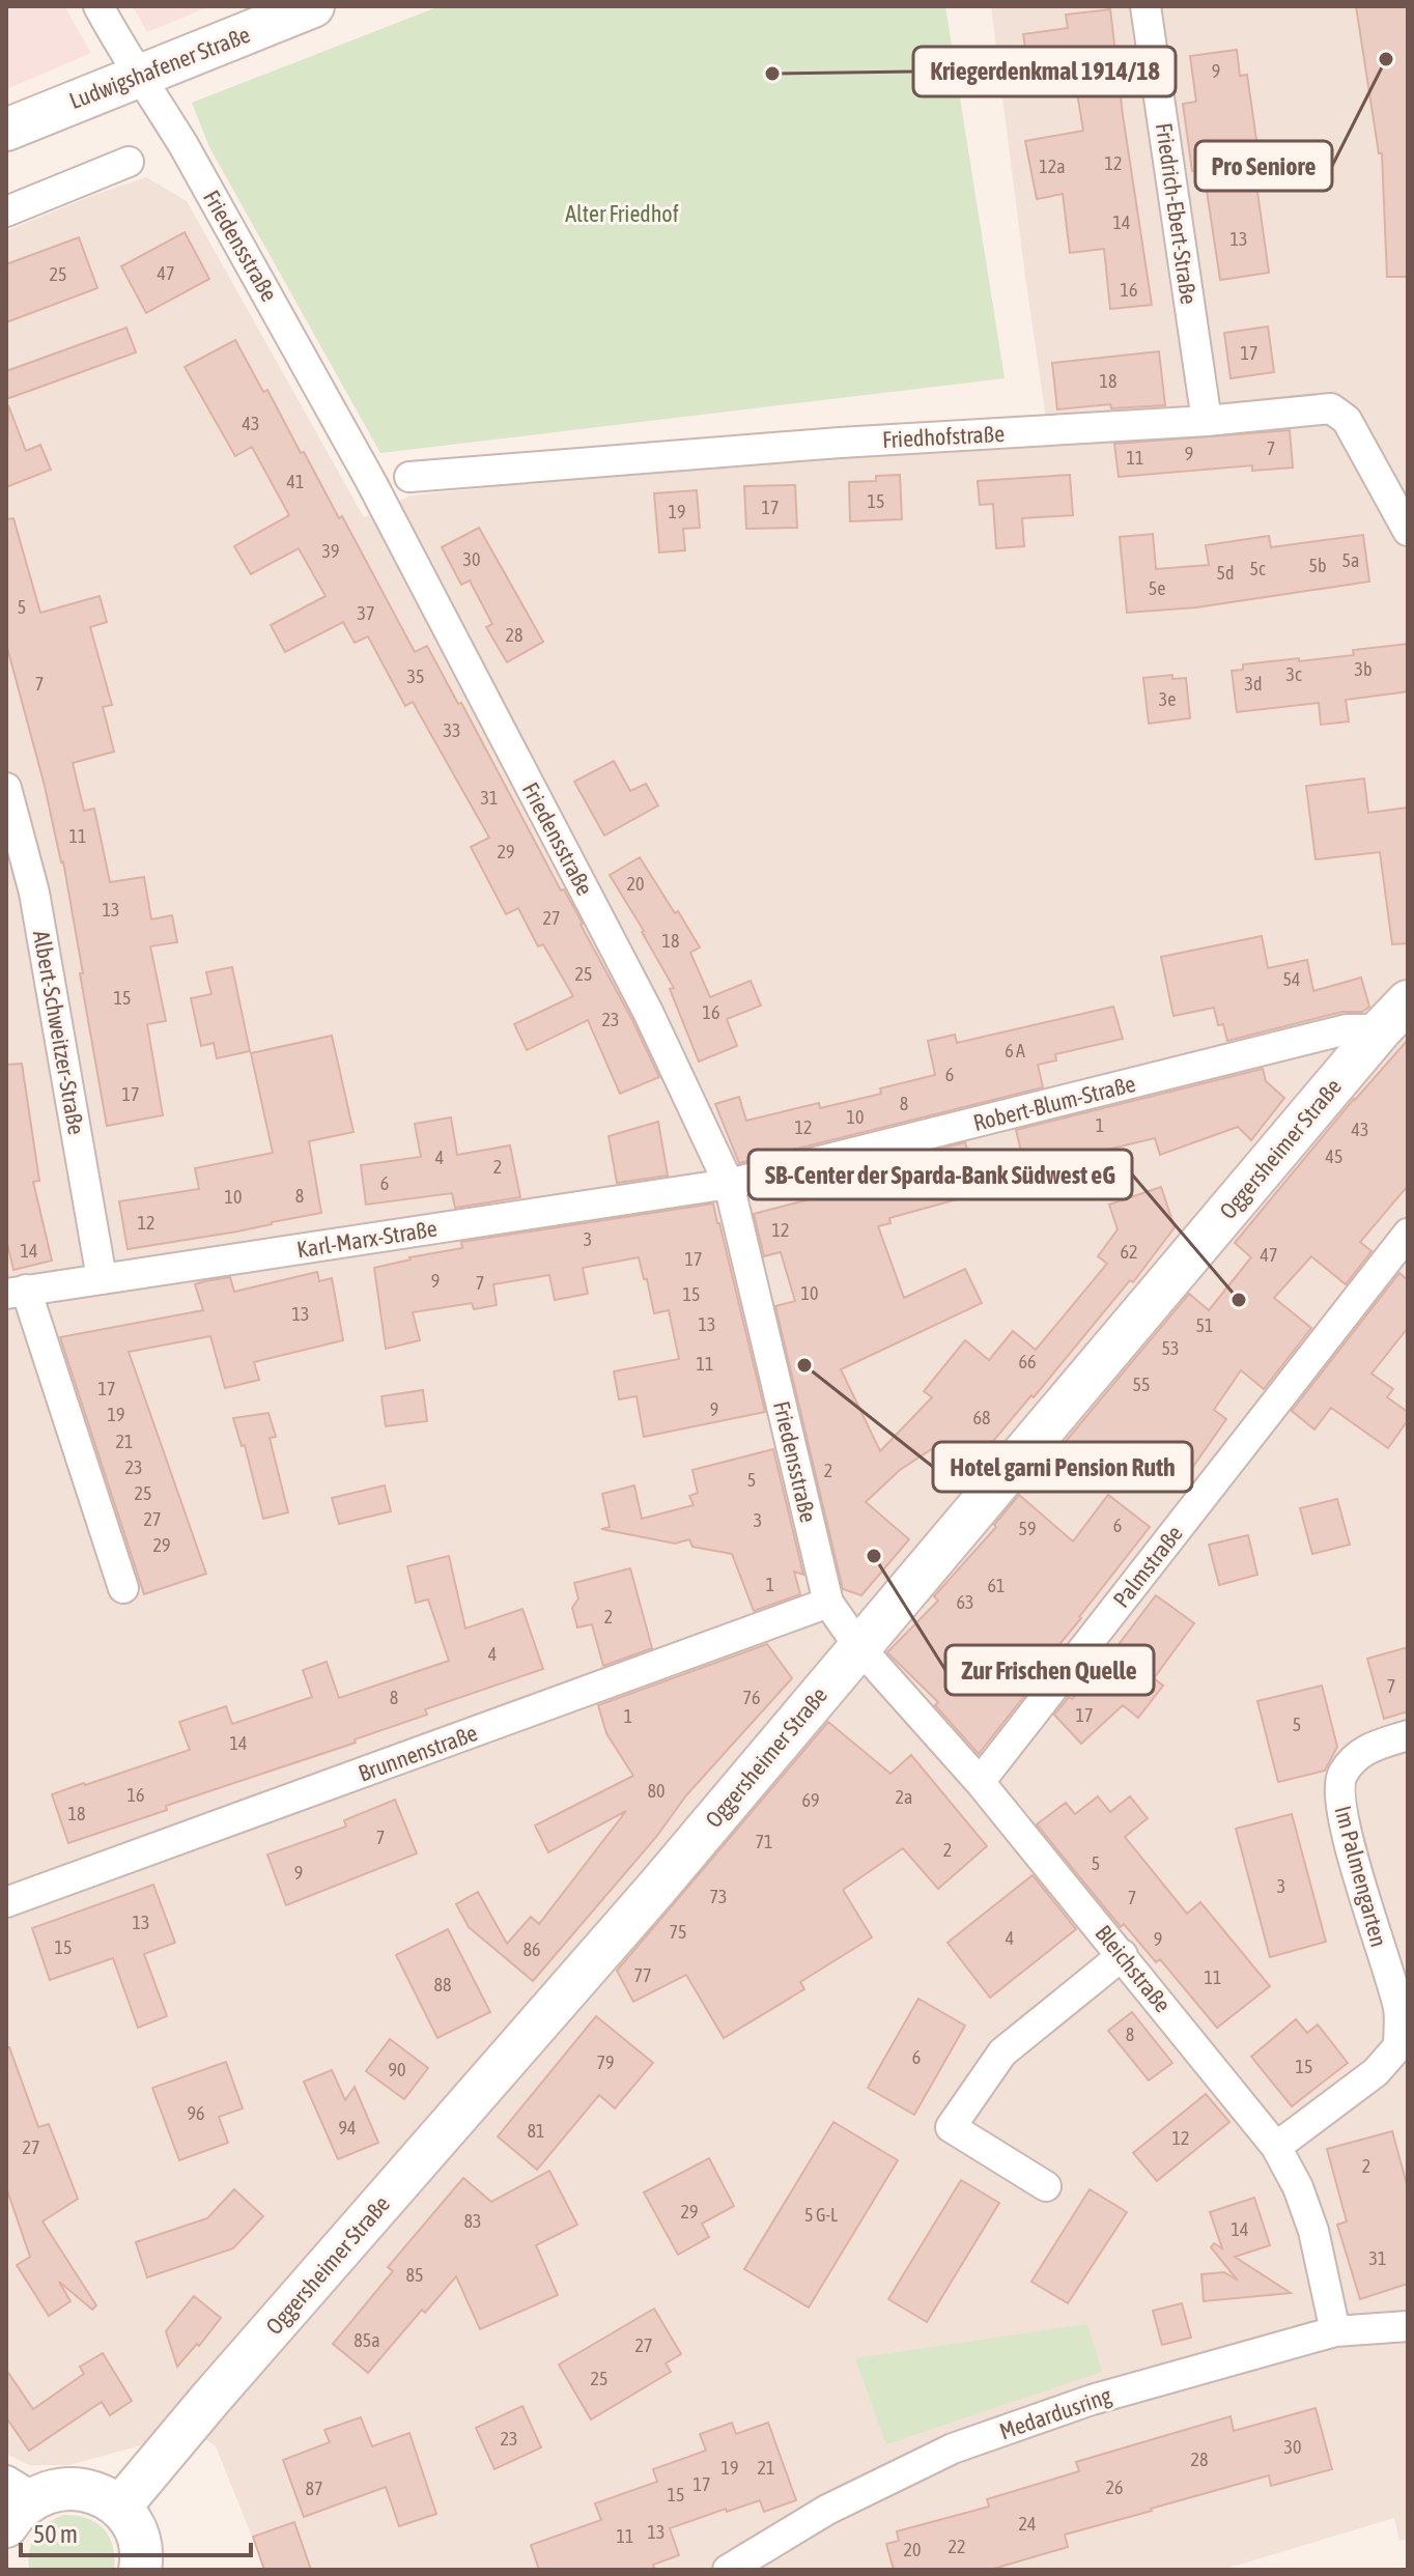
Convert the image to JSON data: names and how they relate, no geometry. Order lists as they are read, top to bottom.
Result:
{
  "streets": {
    "street": [
      "Ludwigshafener Straße",
      "Friedrich-Ebert-Straße",
      "Friedensstraße",
      "Friedhofstraße",
      "Albert-Schweitzer-Straße",
      "Robert-Blum-Straße",
      "Oggersheimer Straße",
      "Karl-Marx-Straße",
      "Palmstraße",
      "Brunnenstraße",
      "Im Palmengarten",
      "Bleichstraße",
      "Medardusring"
    ]
  },
  "crossings": [
    ["Ludwigshafener Straße", "Friedensstraße"],
    ["Friedrich-Ebert-Straße", "Friedhofstraße"],
    ["Friedensstraße", "Robert-Blum-Straße"],
    ["Friedensstraße", "Oggersheimer Straße"],
    ["Friedensstraße", "Karl-Marx-Straße"],
    ["Friedensstraße", "Brunnenstraße"],
    ["Friedensstraße", "Bleichstraße"],
    ["Albert-Schweitzer-Straße", "Karl-Marx-Straße"],
    ["Robert-Blum-Straße", "Oggersheimer Straße"],
    ["Robert-Blum-Straße", "Karl-Marx-Straße"],
    ["Oggersheimer Straße", "Bleichstraße"],
    ["Palmstraße", "Bleichstraße"],
    ["Im Palmengarten", "Bleichstraße"],
    ["Bleichstraße", "Medardusring"]
  ],
  "parks": ["Alter Friedhof"],
  "places": [
    "Pro Seniore",
    "Kriegerdenkmal 1914/18",
    "SB-Center der Sparda-Bank Südwest eG",
    "Hotel garni Pension Ruth",
    "Zur Frischen Quelle"
  ],
  "house_numbers": [
    "9",
    "12",
    "12a",
    "14",
    "13",
    "47",
    "25",
    "16",
    "17",
    "18",
    "43",
    "7",
    "9",
    "11",
    "41",
    "15",
    "17",
    "19",
    "39",
    "30",
    "5a",
    "5b",
    "5c",
    "5d",
    "5e",
    "5",
    "37",
    "28",
    "3b",
    "3c",
    "35",
    "7",
    "3d",
    "3e",
    "33",
    "31",
    "11",
    "29",
    "20",
    "13",
    "27",
    "18",
    "25",
    "54",
    "15",
    "16",
    "23",
    "6 A",
    "6",
    "17",
    "8",
    "10",
    "1",
    "12",
    "43",
    "45",
    "4",
    "2",
    "6",
    "8",
    "10",
    "12",
    "12",
    "3",
    "14",
    "62",
    "47",
    "17",
    "9",
    "7",
    "10",
    "15",
    "13",
    "13",
    "51",
    "53",
    "66",
    "11",
    "55",
    "17",
    "9",
    "19",
    "68",
    "21",
    "23",
    "2",
    "5",
    "25",
    "27",
    "3",
    "6",
    "59",
    "29",
    "1",
    "61",
    "63",
    "2",
    "4",
    "7",
    "8",
    "76",
    "17",
    "1",
    "5",
    "14",
    "80",
    "16",
    "2a",
    "69",
    "18",
    "7",
    "71",
    "2",
    "5",
    "9",
    "3",
    "73",
    "7",
    "13",
    "75",
    "4",
    "9",
    "15",
    "86",
    "77",
    "11",
    "88",
    "8",
    "6",
    "79",
    "15",
    "90",
    "96",
    "94",
    "81",
    "12",
    "27",
    "2",
    "29",
    "5 G-L",
    "83",
    "14",
    "31",
    "85",
    "85a",
    "27",
    "25",
    "23",
    "30",
    "28",
    "19",
    "21",
    "17",
    "26",
    "87",
    "15",
    "24",
    "13",
    "11",
    "22",
    "20"
  ],
  "scale_bar": "50 m"
}
